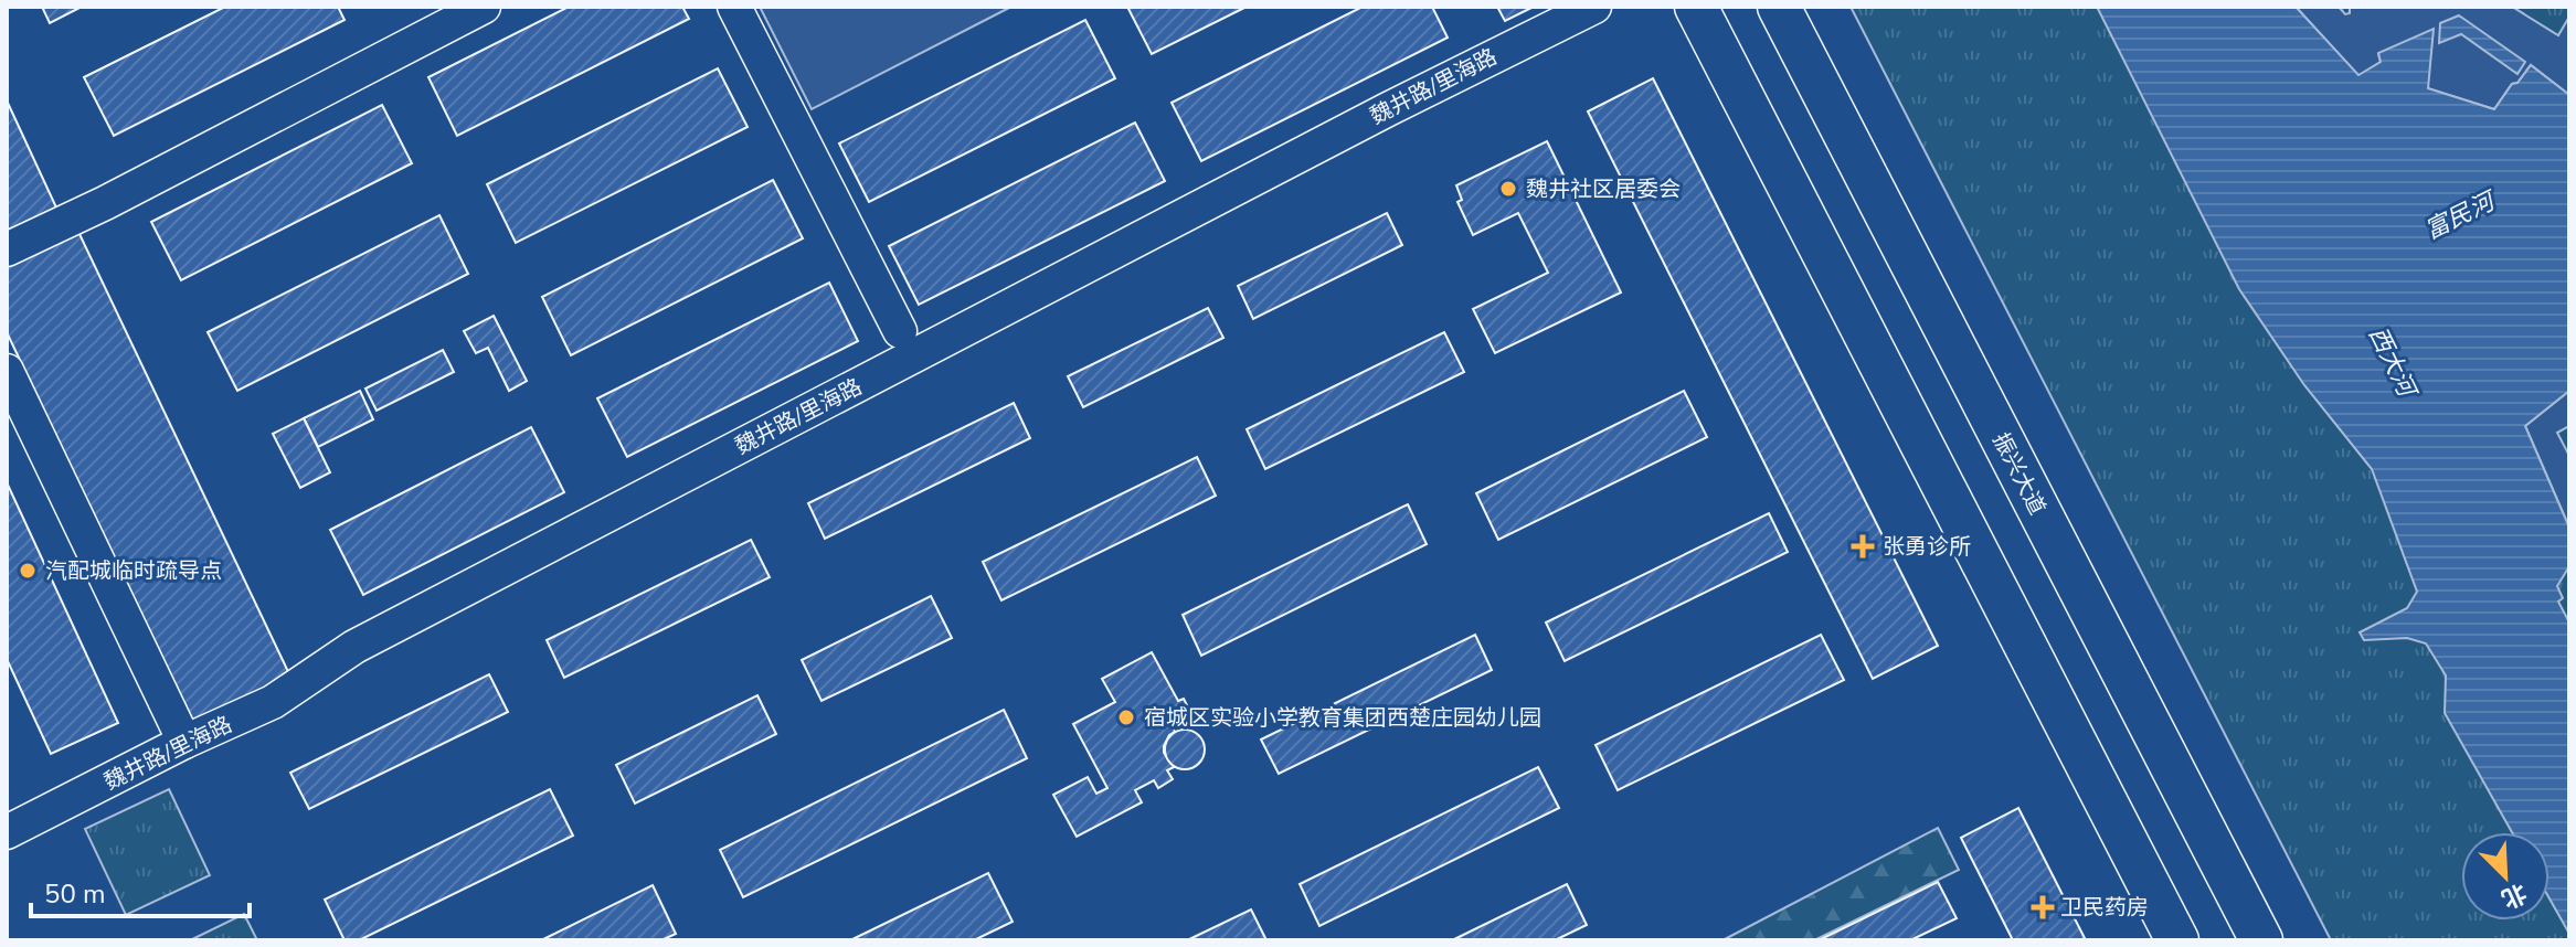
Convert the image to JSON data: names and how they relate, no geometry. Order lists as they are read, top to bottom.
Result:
{
  "streets": {
    "main road": ["振兴大道"],
    "street": ["魏井路/里海路"]
  },
  "water": ["富民河", "西大河"],
  "places": {
    "other": ["魏井社区居委会", "汽配城临时疏导点", "宿城区实验小学教育集团西楚庄园幼儿园"],
    "health": ["张勇诊所", "卫民药房"]
  },
  "scale_bar": "50 m",
  "north": "bottom right"
}
